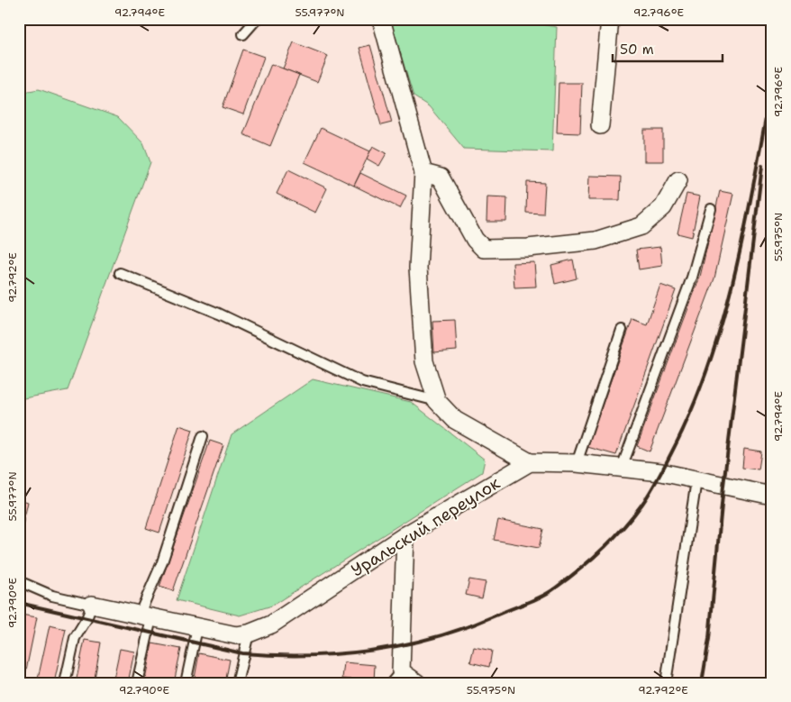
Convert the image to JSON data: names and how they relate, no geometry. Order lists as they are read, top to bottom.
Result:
{
  "streets": {
    "street": ["Уральский переулок"]
  },
  "scale_bar": "50 m",
  "coordinates": [
    "92.794°E",
    "55.977°N",
    "92.796°E",
    "55.975°N",
    "92.792°E",
    "92.790°E"
  ]
}
